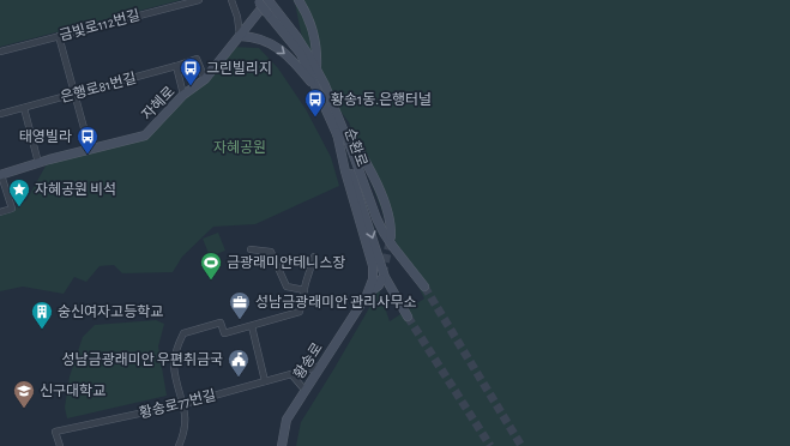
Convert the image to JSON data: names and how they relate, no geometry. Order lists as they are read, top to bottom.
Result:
{
  "streets": {
    "main road": ["자혜로", "순환로", "황송로"],
    "street": ["금빛로112번길", "은행로81번길", "황송로77번길"]
  },
  "crossings": [
    ["은행로81번길", "자혜로"],
    ["자혜로", "순환로"],
    ["황송로", "황송로77번길"]
  ],
  "parks": ["자혜공원"],
  "places": {
    "bus stop": ["그린빌리지", "황송1동.은행터널", "태영빌라"],
    "place": ["자혜공원 비석"],
    "sports": ["금광래미안테니스장"],
    "office": ["성남금광래미안 관리사무소"],
    "building": ["숭신여자고등학교"],
    "public building": ["성남금광래미안 우편취금국"],
    "school or university": ["신구대학교"]
  }
}
